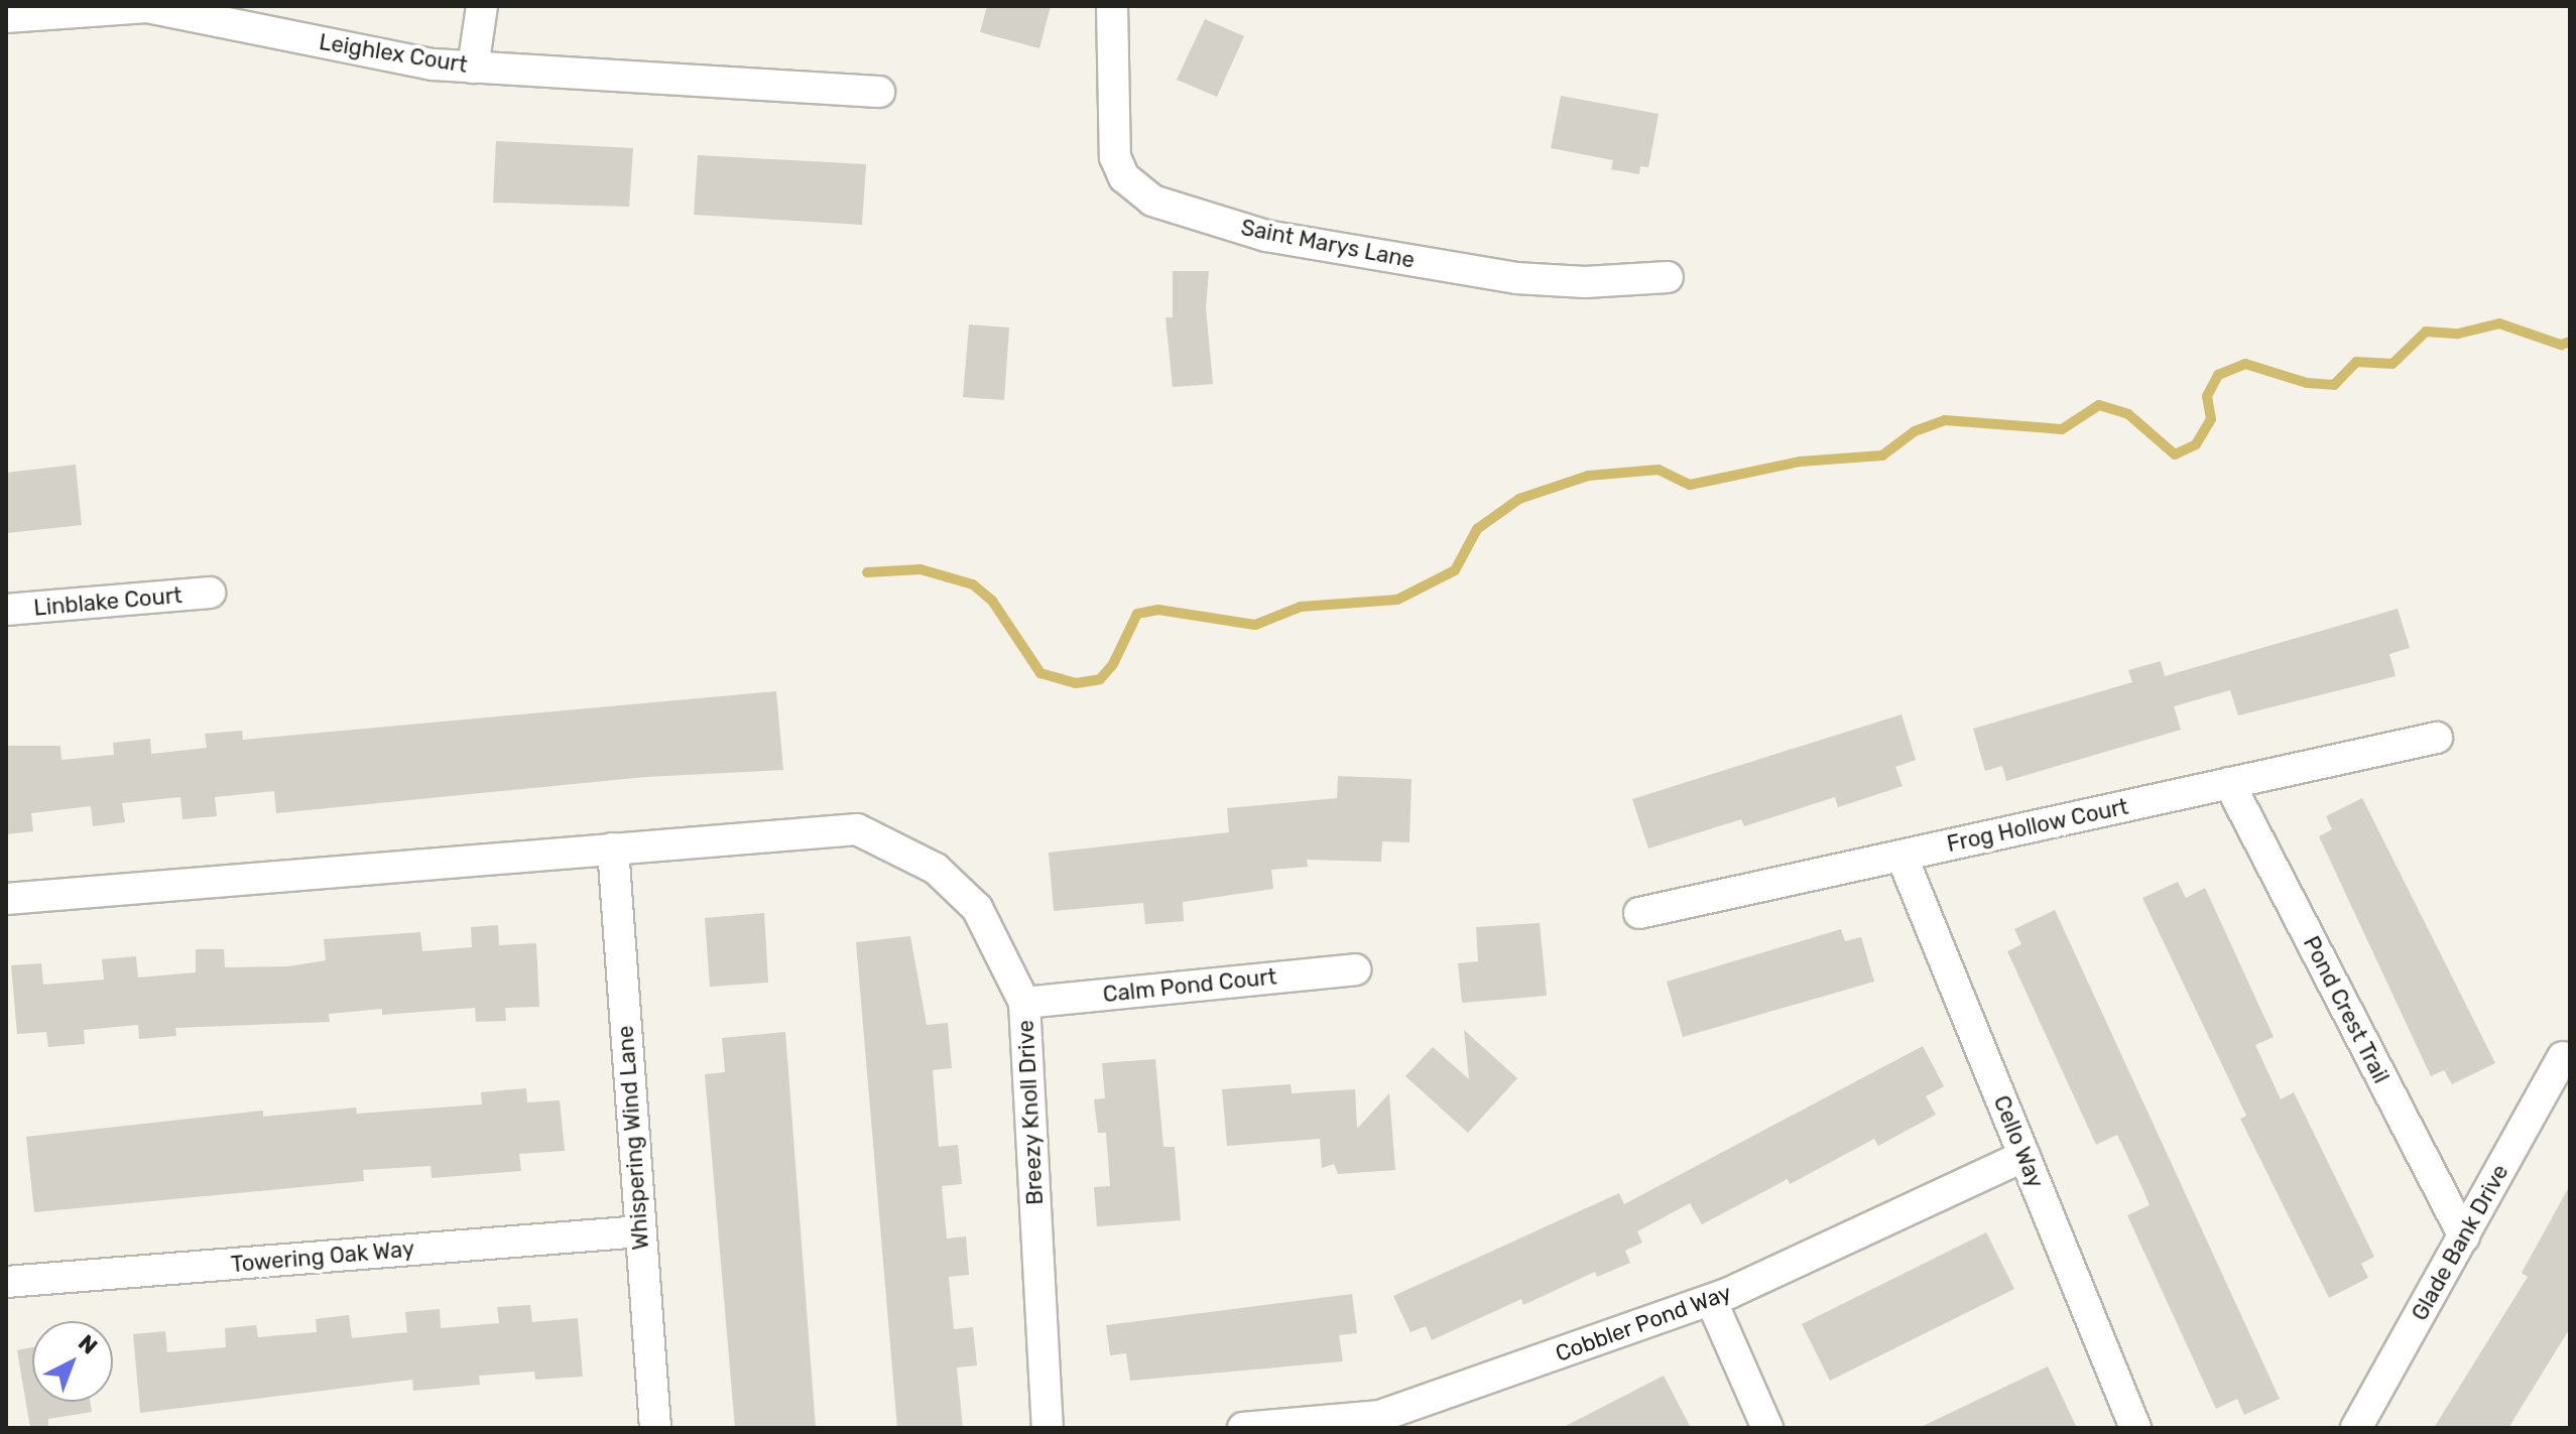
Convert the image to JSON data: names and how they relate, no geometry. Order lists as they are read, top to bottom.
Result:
{
  "streets": {
    "street": [
      "Leighlex Court",
      "Saint Marys Lane",
      "Linblake Court",
      "Frog Hollow Court",
      "Calm Pond Court",
      "Pond Crest Trail",
      "Breezy Knoll Drive",
      "Whispering Wind Lane",
      "Cello Way",
      "Glade Bank Drive",
      "Towering Oak Way",
      "Cobbler Pond Way"
    ]
  },
  "crossings": [
    ["Frog Hollow Court", "Pond Crest Trail"],
    ["Frog Hollow Court", "Cello Way"],
    ["Calm Pond Court", "Breezy Knoll Drive"],
    ["Pond Crest Trail", "Glade Bank Drive"],
    ["Breezy Knoll Drive", "Whispering Wind Lane"],
    ["Whispering Wind Lane", "Towering Oak Way"],
    ["Cello Way", "Cobbler Pond Way"]
  ],
  "north": "top right"
}
